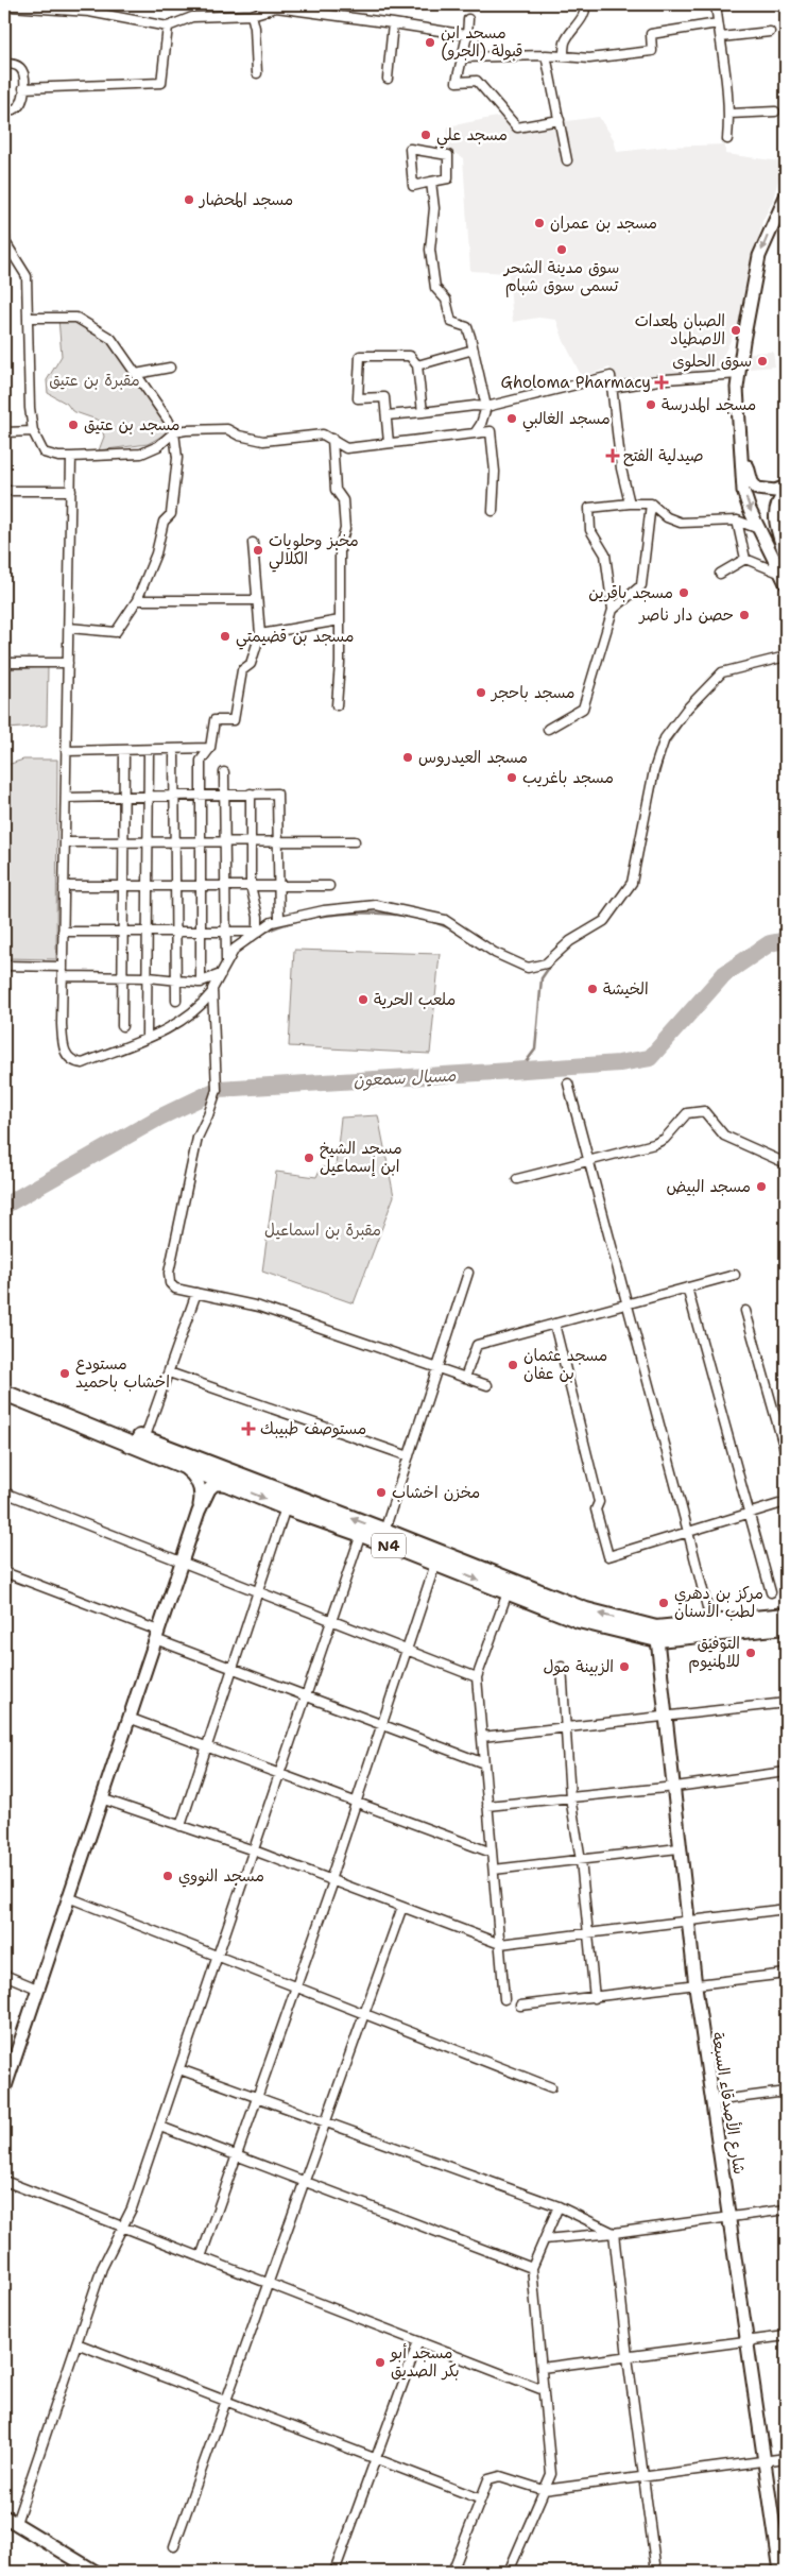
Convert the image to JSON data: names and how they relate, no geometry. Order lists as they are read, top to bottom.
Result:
{
  "streets": {
    "highway": ["N4"],
    "street": ["شارع الأصدقاء السبعة"]
  },
  "crossings": [
    ["N4", "شارع الأصدقاء السبعة"]
  ],
  "water": ["مسيال سمعون"],
  "parks": ["مقبرة بن عتيق", "مقبرة بن اسماعيل"],
  "places": {
    "other": [
      "مسجد ابن قبولة (الجرو)",
      "مسجد علي",
      "مسجد المحضار",
      "مسجد بن عمران",
      "سوق مدينة الشحر تسمى سوق شبام",
      "الصبان لمعدات الاصطياد",
      "سوق الحلوى",
      "مسجد المدرسة",
      "مسجد الغالبي",
      "مسجد بن عتيق",
      "مخبز وحلويات الكلالي",
      "مسجد باقرين",
      "حصن دار ناصر",
      "مسجد بن قضيمتي",
      "مسجد باحجر",
      "مسجد العيدروس",
      "مسجد باغريب",
      "الخيشة",
      "ملعب الحرية",
      "مسجد الشيخ ابن إسماعيل",
      "مسجد البيض",
      "مسجد عثمان بن عفان",
      "مستودع اخشاب باحميد",
      "مخزن اخشاب",
      "مركز بن دهري لطب الأسنان",
      "التوفيق للالمنيوم",
      "الزبينة مول",
      "مسجد النووي",
      "مسجد أبو بكر الصديق"
    ],
    "health": ["Gholoma Pharmacy", "صيدلية الفتح", "مستوصف طبيبك"]
  }
}
